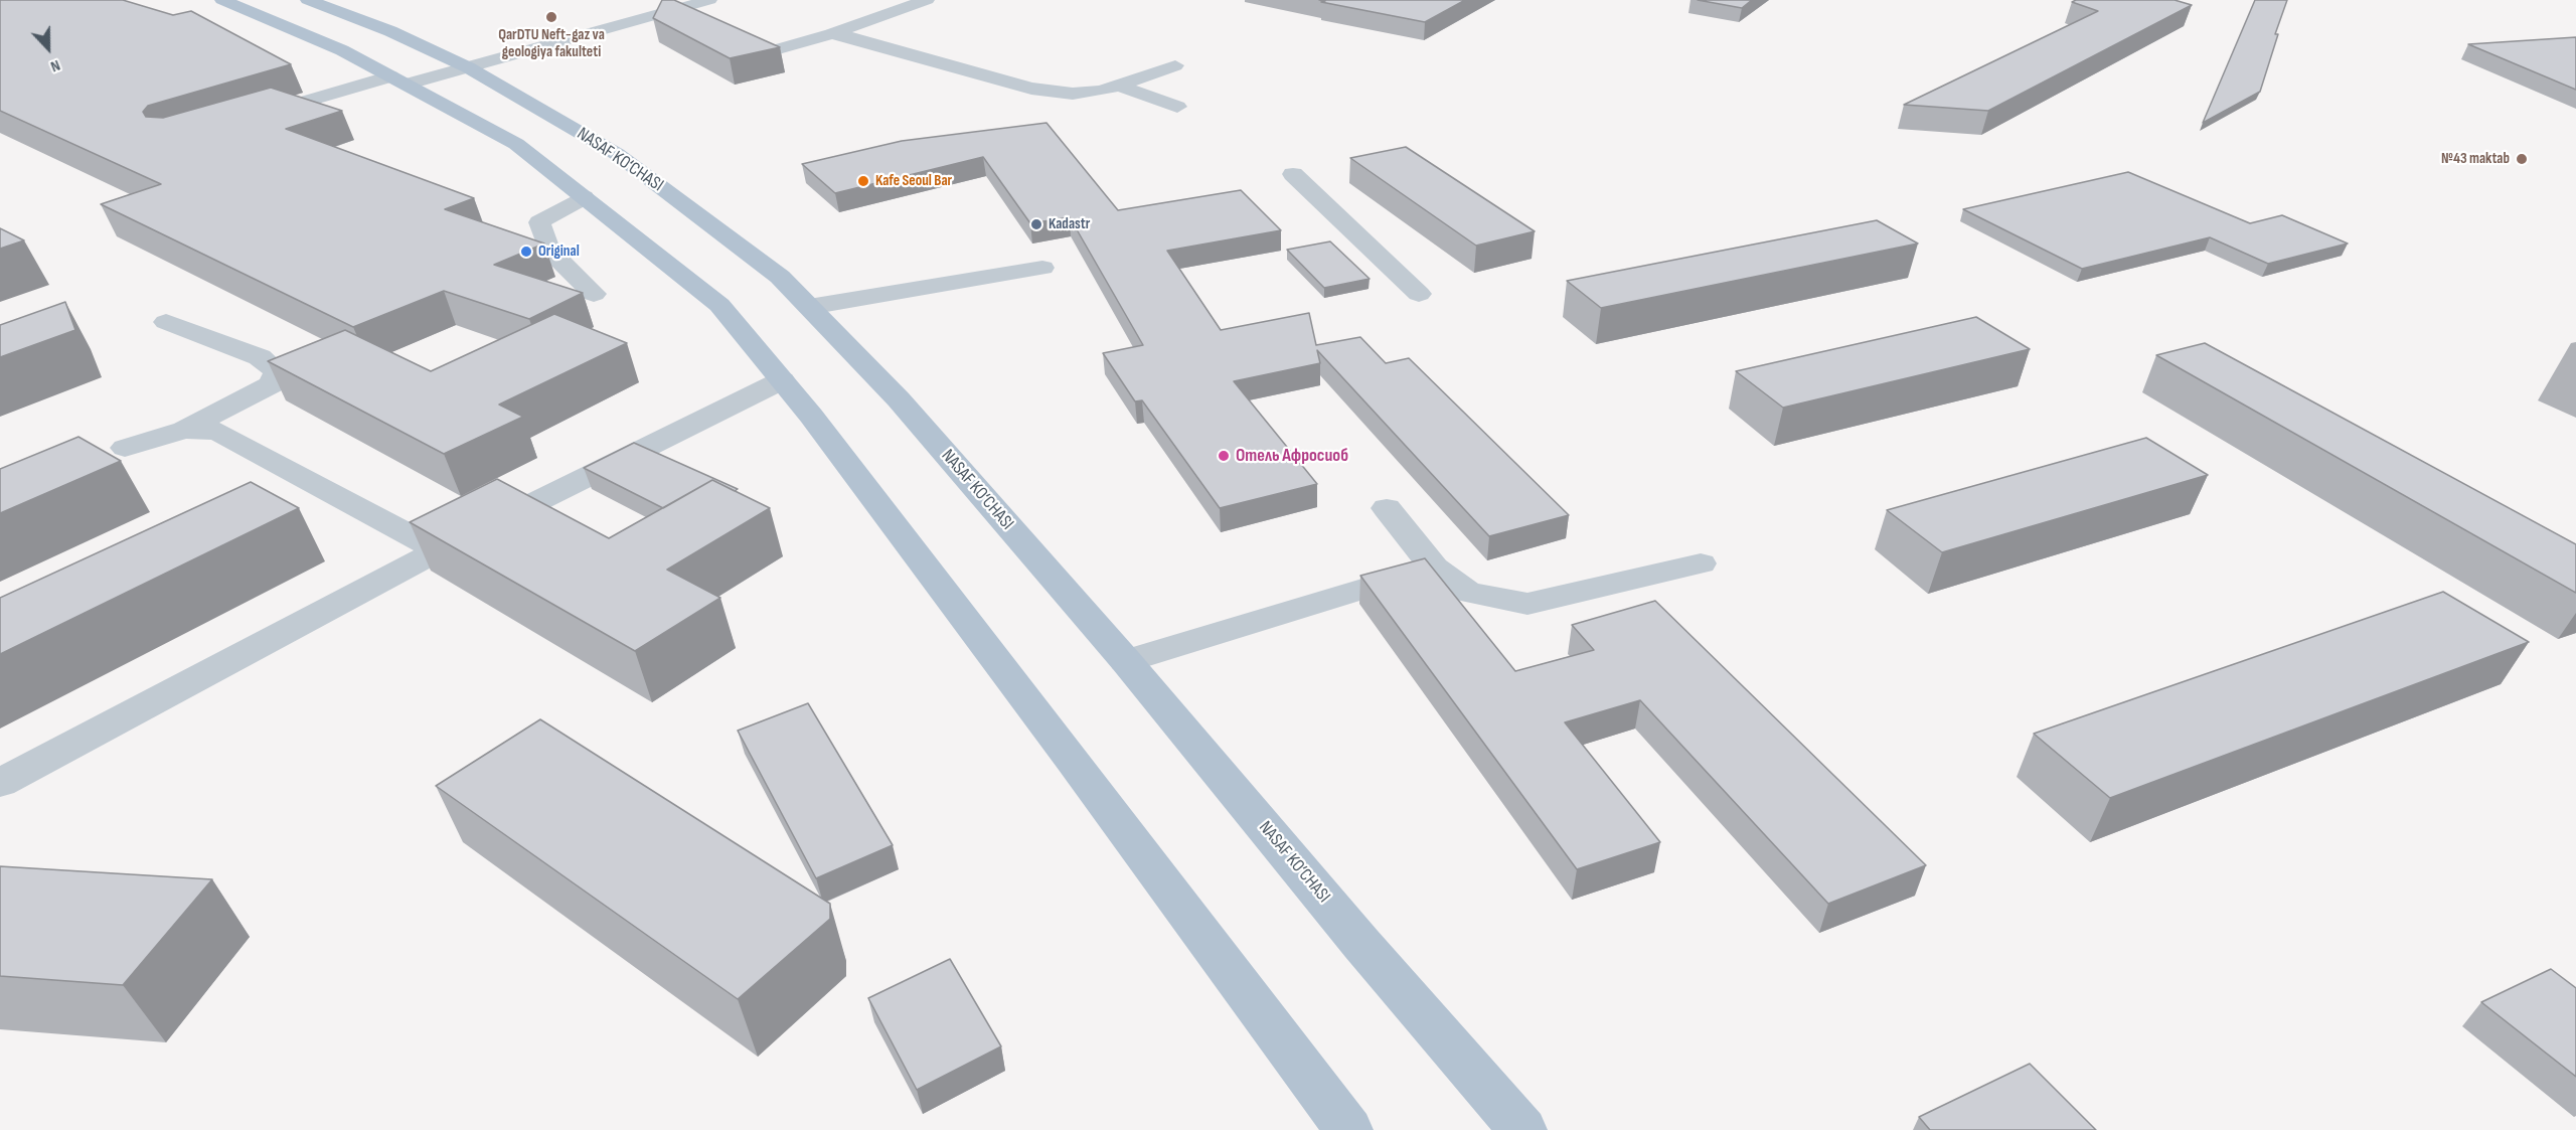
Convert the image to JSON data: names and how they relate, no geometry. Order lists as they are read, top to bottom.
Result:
{
  "streets": {
    "main road": ["NASAF KO‘CHASI"]
  },
  "places": [
    "QarDTU Neft-gaz va geologiya fakulteti",
    "№43 maktab",
    "Kafe Seoul Bar",
    "Kadastr",
    "Original",
    "Отель Афросиоб"
  ],
  "north": "bottom"
}
